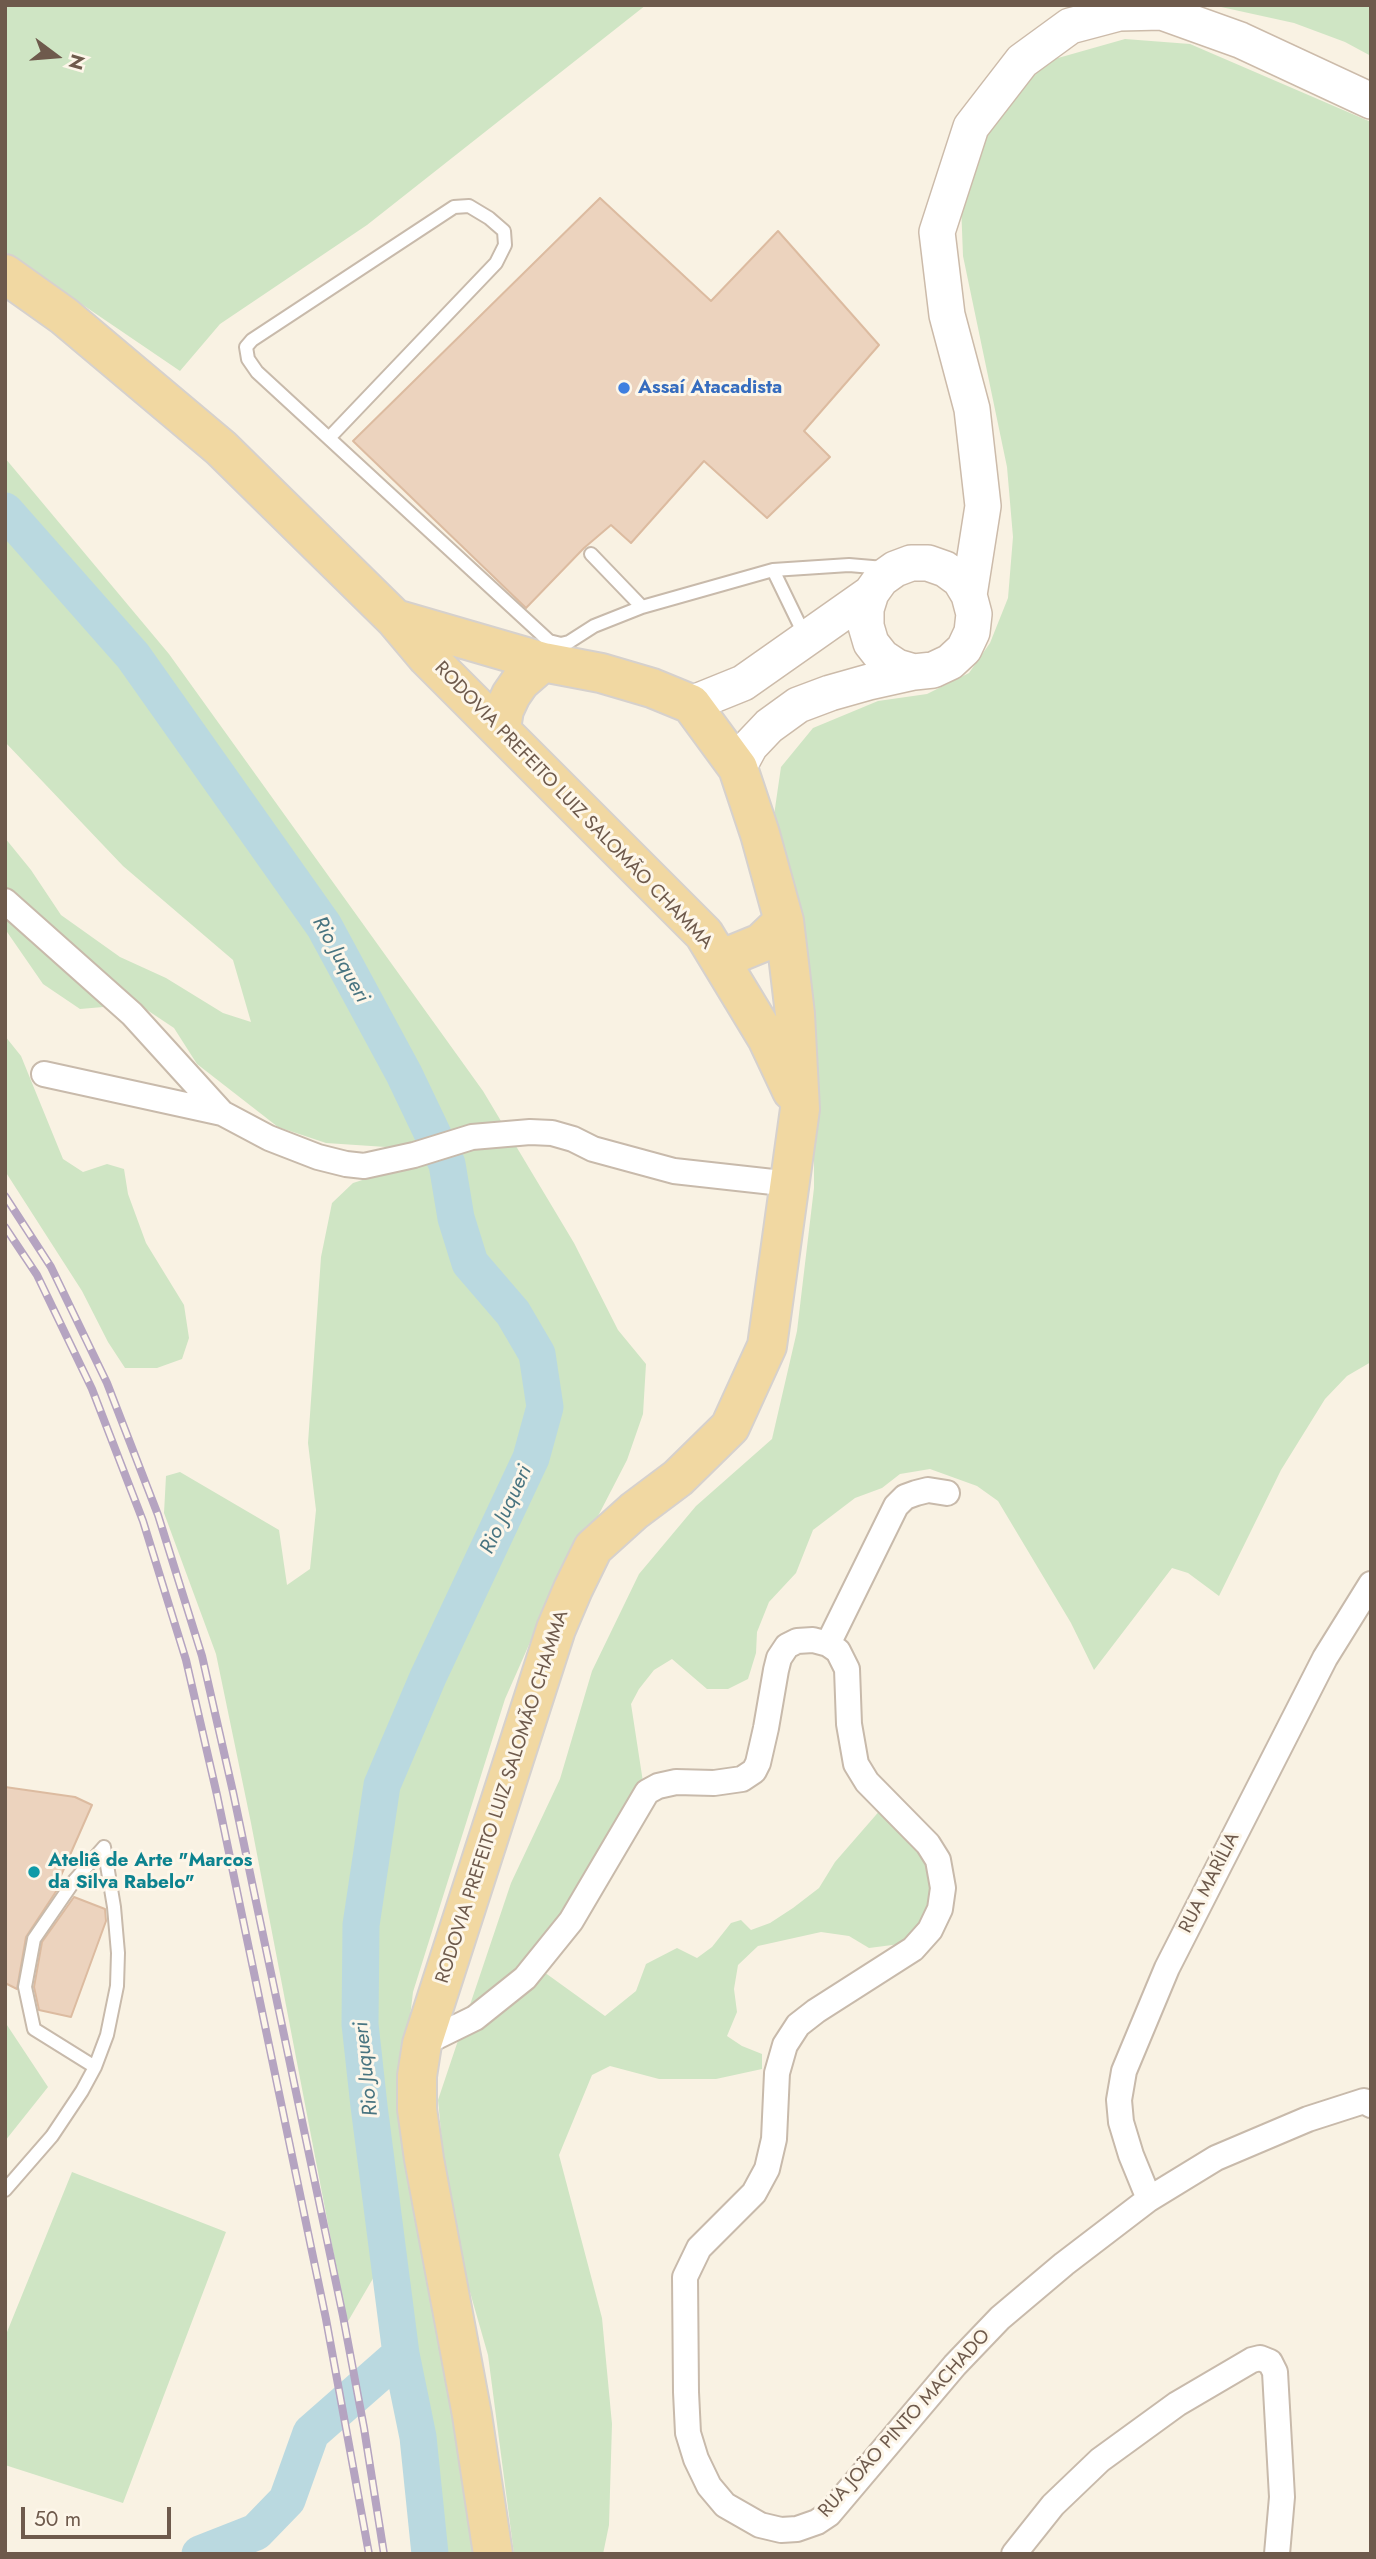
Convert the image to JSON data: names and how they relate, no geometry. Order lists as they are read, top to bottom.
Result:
{
  "streets": {
    "main road": ["RODOVIA PREFEITO LUIZ SALOMÃO CHAMMA"],
    "street": ["RUA MARÍLIA", "RUA JOÃO PINTO MACHADO"]
  },
  "crossings": [
    ["RUA MARÍLIA", "RUA JOÃO PINTO MACHADO"]
  ],
  "water": ["Rio Juqueri"],
  "places": ["Assaí Atacadista", "Ateliê de Arte \"Marcos da Silva Rabelo\""],
  "scale_bar": "50 m",
  "north": "right"
}
